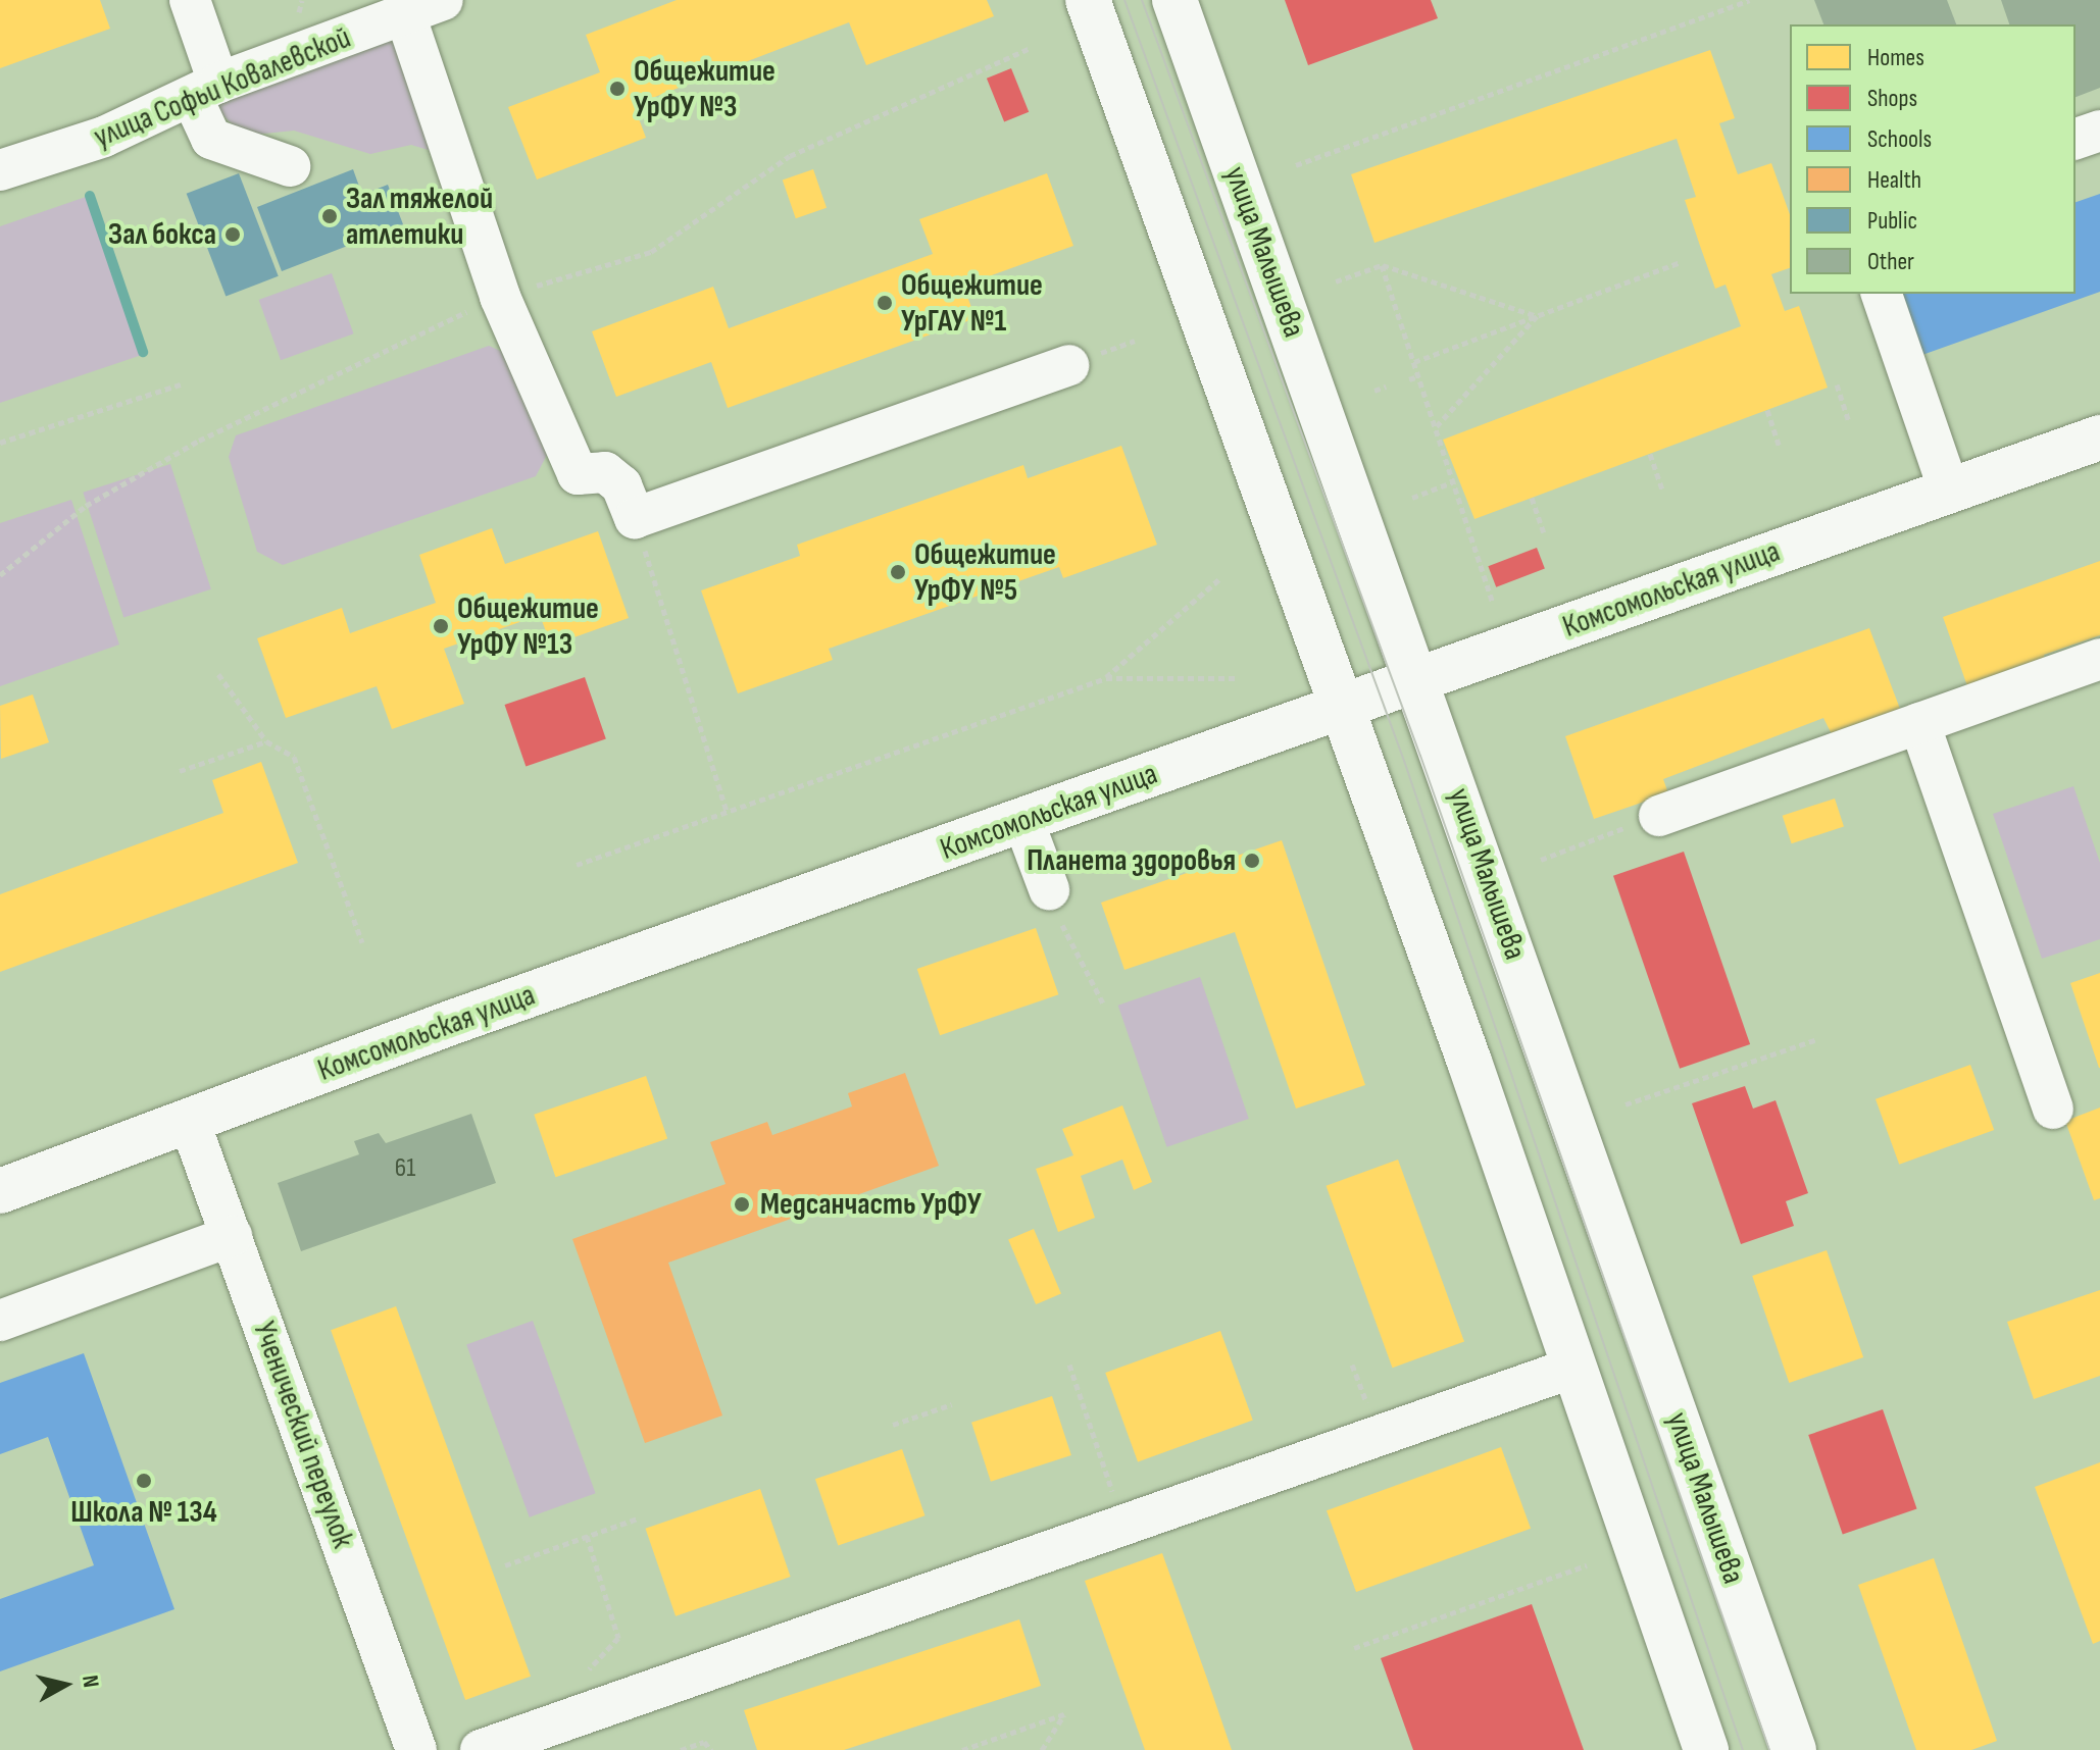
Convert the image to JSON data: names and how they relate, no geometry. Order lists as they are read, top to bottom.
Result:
{
  "streets": {
    "main road": ["улица Малышева", "Комсомольская улица"],
    "street": ["улица Софьи Ковалевской", "Ученический переулок"]
  },
  "crossings": [
    ["улица Малышева", "Комсомольская улица"],
    ["Комсомольская улица", "Ученический переулок"]
  ],
  "places": [
    "Общежитие УрФУ №3",
    "Зал тяжелой атлетики",
    "Зал бокса",
    "Общежитие УрГАУ №1",
    "Общежитие УрФУ №5",
    "Общежитие УрФУ №13",
    "Планета здоровья",
    "Медсанчасть УрФУ",
    "Школа № 134"
  ],
  "house_numbers": ["61"],
  "legend": [
    "Homes",
    "Shops",
    "Schools",
    "Health",
    "Public",
    "Other"
  ],
  "north": "right"
}
